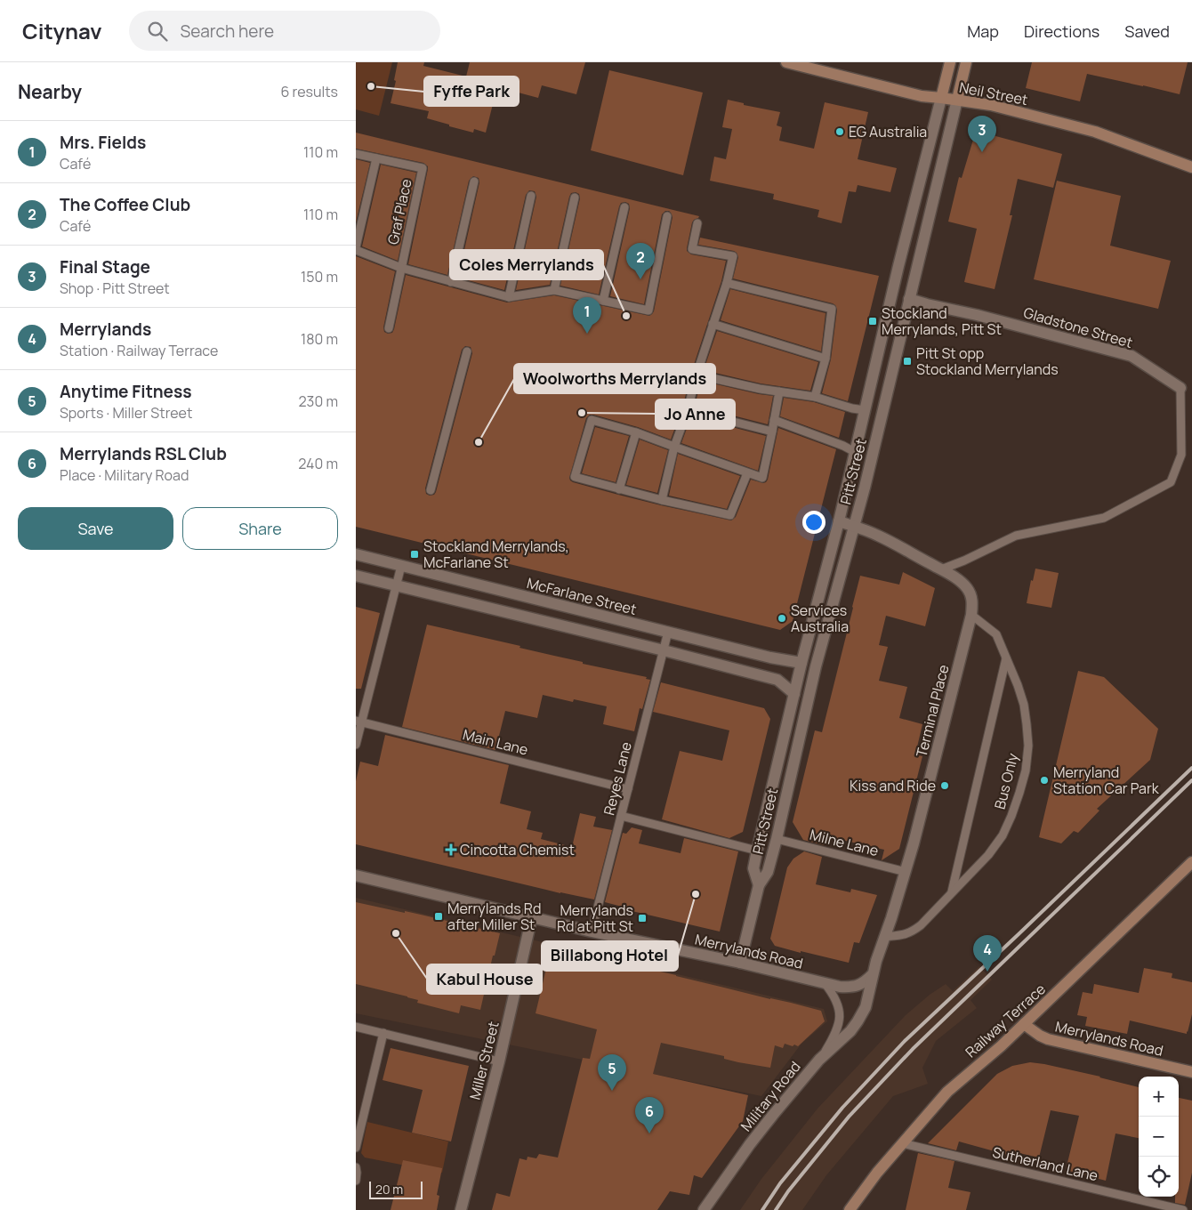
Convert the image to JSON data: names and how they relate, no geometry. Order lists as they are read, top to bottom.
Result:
{
  "streets": {
    "main road": [
      "Neil Street",
      "Pitt Street",
      "Merrylands Road",
      "Railway Terrace"
    ],
    "street": [
      "Gladstone Street",
      "McFarlane Street",
      "Terminal Place",
      "Miller Street",
      "Military Road"
    ],
    "lane": [
      "Graf Place",
      "Main Lane",
      "Reyes Lane",
      "Bus Only",
      "Milne Lane",
      "Sutherland Lane"
    ]
  },
  "crossings": [
    ["Neil Street", "Pitt Street"],
    ["Gladstone Street", "Pitt Street"],
    ["Pitt Street", "McFarlane Street"],
    ["Pitt Street", "Terminal Place"],
    ["Pitt Street", "Milne Lane"],
    ["Pitt Street", "Merrylands Road"],
    ["McFarlane Street", "Reyes Lane"],
    ["Terminal Place", "Bus Only"],
    ["Terminal Place", "Milne Lane"],
    ["Terminal Place", "Merrylands Road"],
    ["Terminal Place", "Military Road"],
    ["Main Lane", "Reyes Lane"],
    ["Reyes Lane", "Merrylands Road"],
    ["Merrylands Road", "Railway Terrace"],
    ["Merrylands Road", "Miller Street"],
    ["Railway Terrace", "Sutherland Lane"]
  ],
  "places": {
    "other": [
      "Fyffe Park",
      "EG Australia",
      "Coles Merrylands",
      "Jo Anne",
      "Woolworths Merrylands",
      "Services Australia",
      "Merryland Station Car Park",
      "Kiss and Ride",
      "Billabong Hotel",
      "Kabul House"
    ],
    "transit": [
      "Stockland Merrylands, Pitt St",
      "Pitt St opp Stockland Merrylands",
      "Stockland Merrylands, McFarlane St",
      "Merrylands Rd after Miller St",
      "Merrylands Rd at Pitt St"
    ],
    "health": ["Cincotta Chemist"]
  },
  "scale_bar": "20 m",
  "page": {
    "header": "Citynav",
    "search": "Search here",
    "nav": ["Map", "Directions", "Saved"],
    "heading": ["Nearby", "6 results"],
    "pins": [
      "3",
      "2",
      "1",
      "4",
      "5",
      "6"
    ],
    "list": [
      {
        "mark": "1",
        "name": "Mrs. Fields",
        "note": "Café",
        "value": "110 m"
      },
      {
        "mark": "2",
        "name": "The Coffee Club",
        "note": "Café",
        "value": "110 m"
      },
      {
        "mark": "3",
        "name": "Final Stage",
        "note": "Shop · Pitt Street",
        "value": "150 m"
      },
      {
        "mark": "4",
        "name": "Merrylands",
        "note": "Station · Railway Terrace",
        "value": "180 m"
      },
      {
        "mark": "5",
        "name": "Anytime Fitness",
        "note": "Sports · Miller Street",
        "value": "230 m"
      },
      {
        "mark": "6",
        "name": "Merrylands RSL Club",
        "note": "Place · Military Road",
        "value": "240 m"
      }
    ],
    "buttons": ["Save", "Share"],
    "map_buttons": ["+", "−"],
    "scale": "20 m"
  }
}
